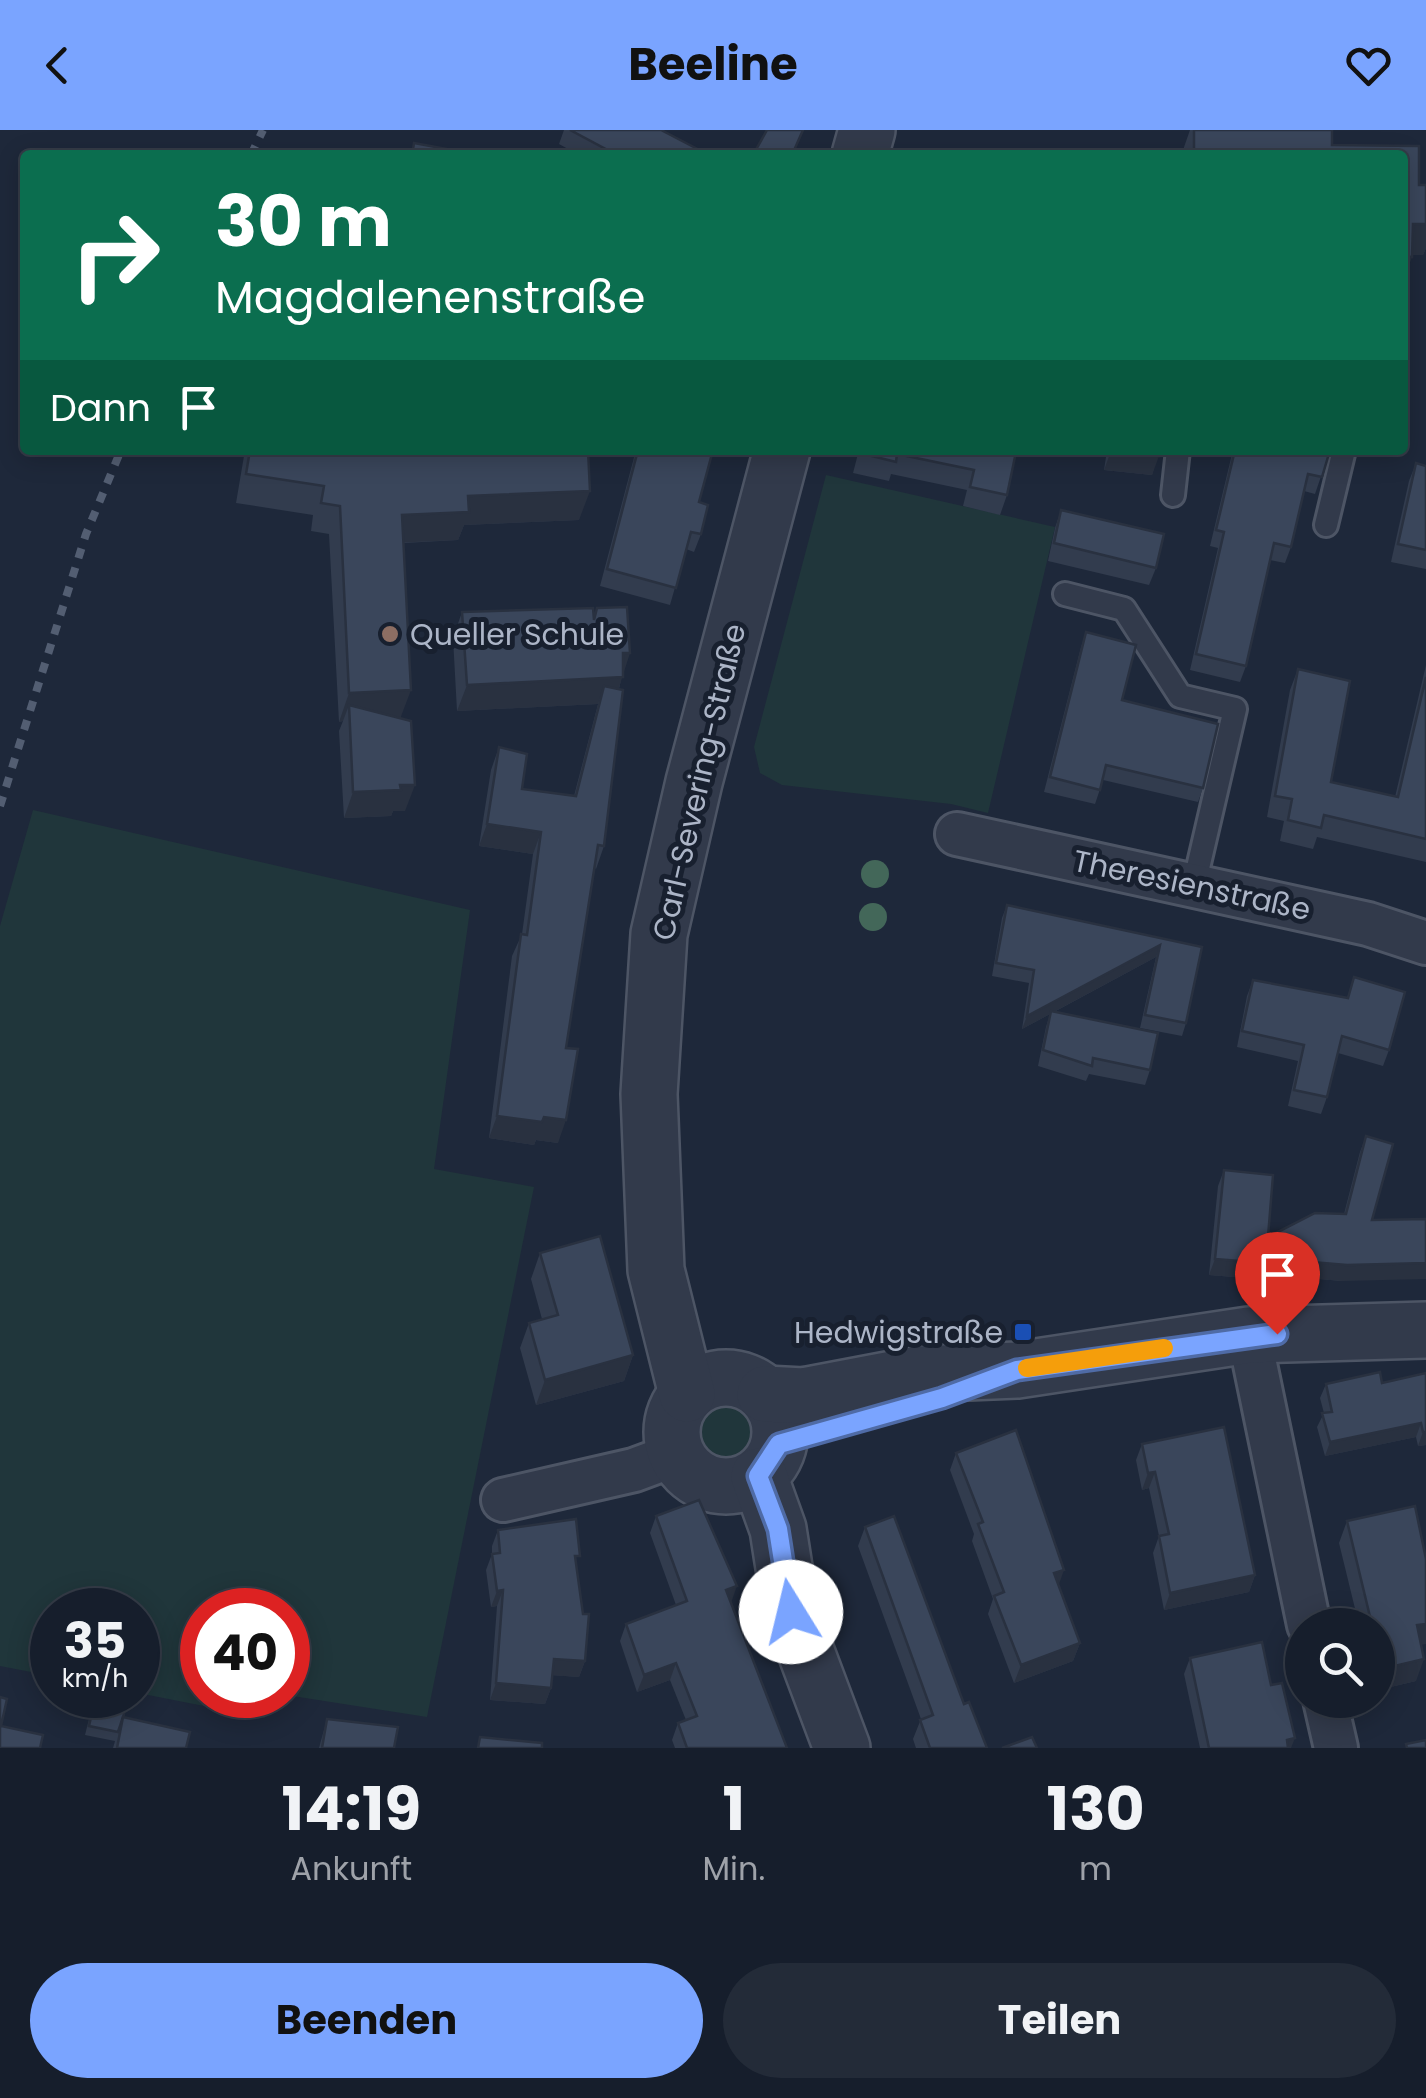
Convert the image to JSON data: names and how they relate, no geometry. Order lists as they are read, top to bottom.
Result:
{
  "streets": {
    "street": ["Carl-Severing-Straße", "Theresienstraße"]
  },
  "places": {
    "other": ["Queller Schule"],
    "transit": ["Hedwigstraße"]
  },
  "page": {
    "header": "Beeline",
    "turn": ["30 m", "Magdalenenstraße"],
    "then": "Dann",
    "speed": "35 km/h",
    "limit": "40",
    "eta": [
      "14:19",
      "Ankunft",
      "1",
      "Min.",
      "130",
      "m"
    ],
    "buttons": ["Beenden", "Teilen"]
  }
}
